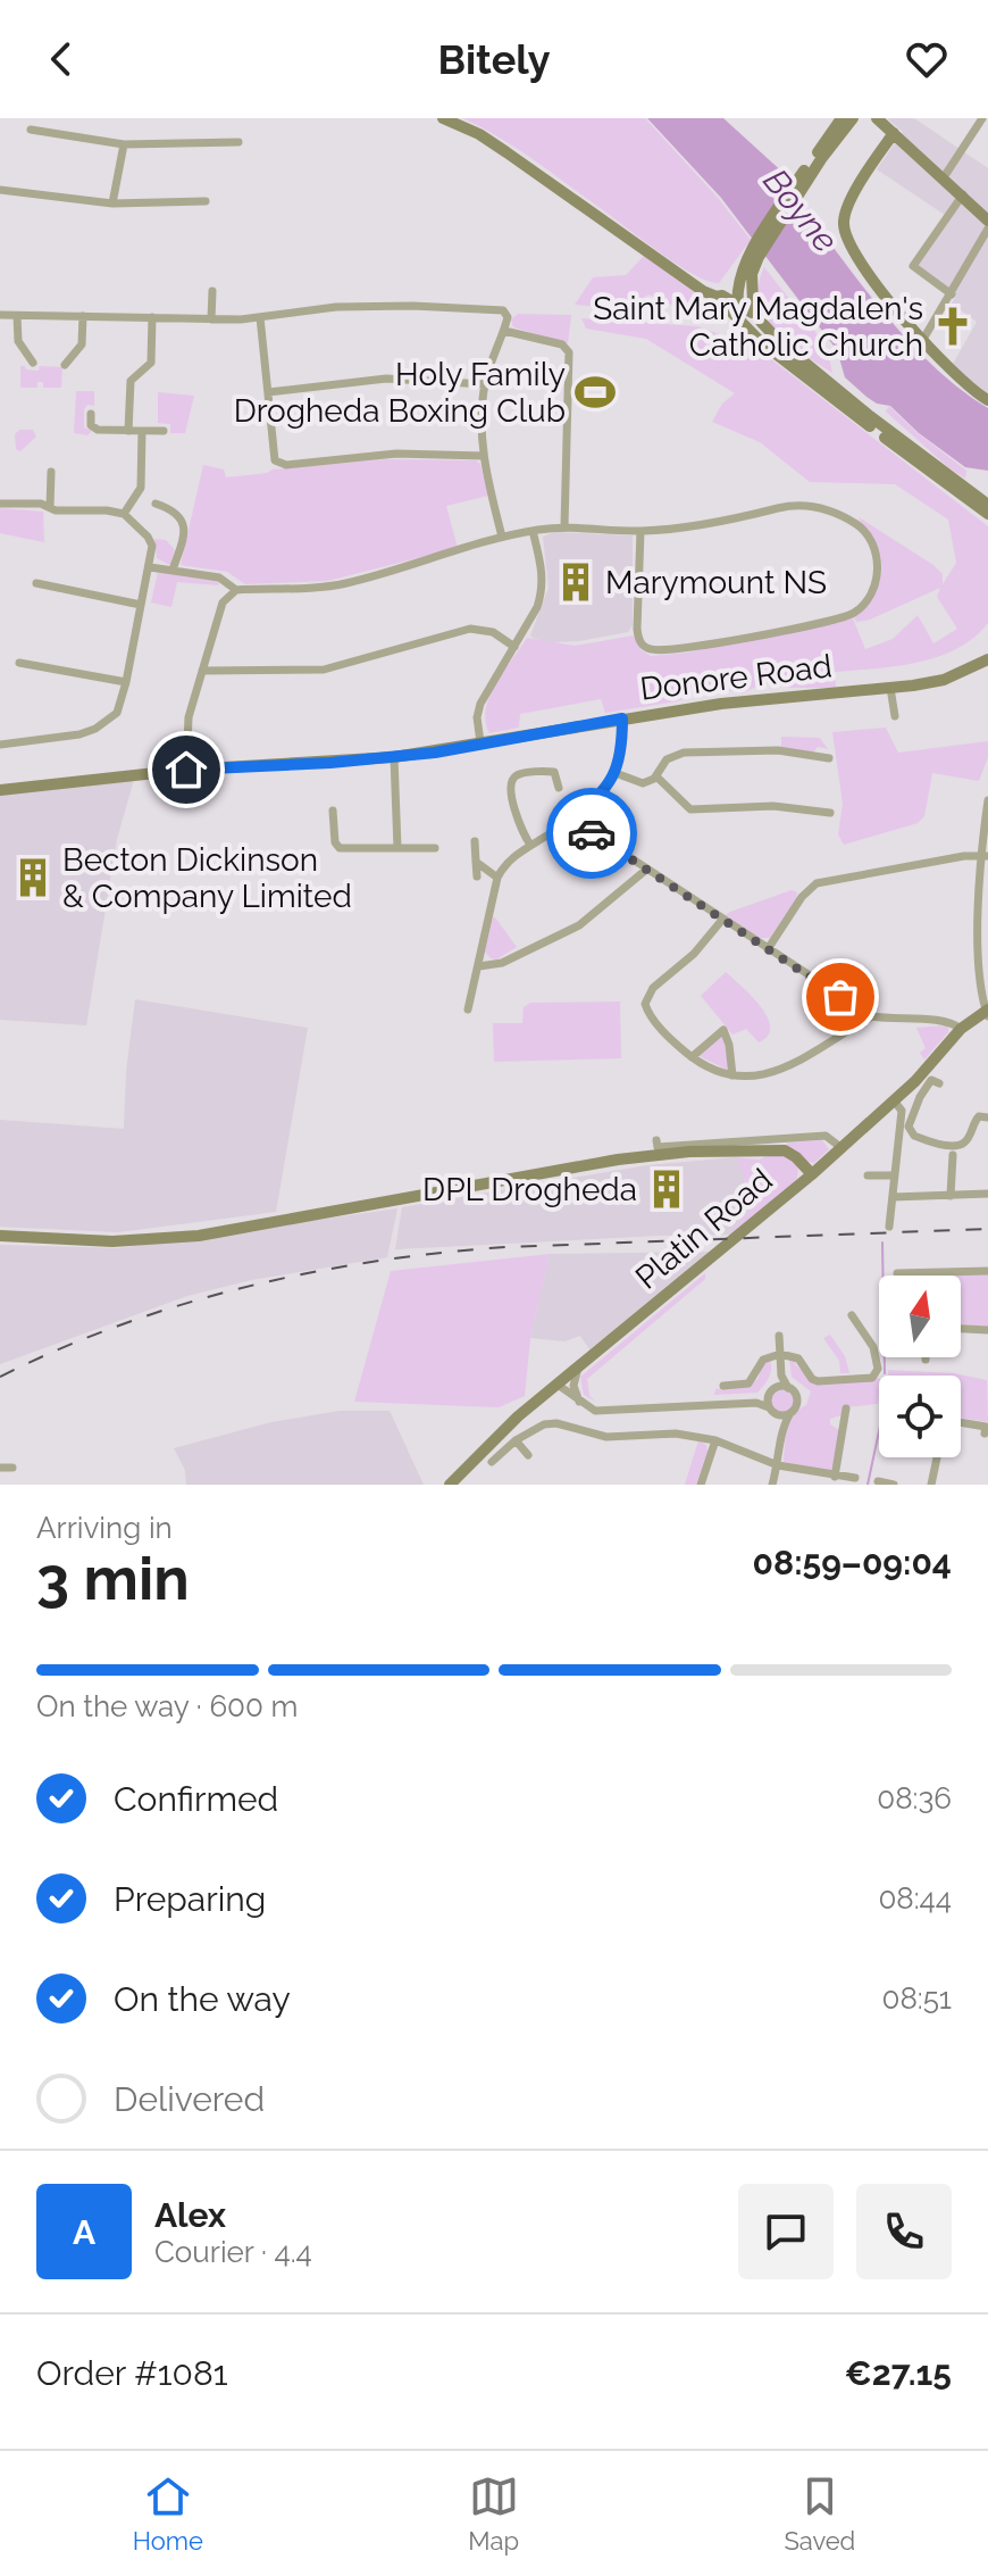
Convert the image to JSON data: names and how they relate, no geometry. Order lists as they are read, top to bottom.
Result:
{
  "streets": {
    "street": ["Donore Road", "Platin Road"]
  },
  "water": ["Boyne"],
  "places": {
    "church": ["Saint Mary Magdalen's Catholic Church"],
    "sports": ["Holy Family Drogheda Boxing Club"],
    "building": ["Marymount NS", "Becton Dickinson & Company Limited", "DPL Drogheda"]
  },
  "north": "top",
  "page": {
    "header": "Bitely",
    "heading": ["3 min", "Arriving in", "08:59–09:04"],
    "panel": [
      "Alex",
      "Courier · 4.4",
      "Order #1081",
      "€27.15"
    ],
    "bar": "On the way · 600 m",
    "list": [
      ["Confirmed", "08:36"],
      ["Preparing", "08:44"],
      ["On the way", "08:51"],
      "Delivered"
    ],
    "round": "A",
    "tabs": ["Home", "Map", "Saved"]
  }
}
